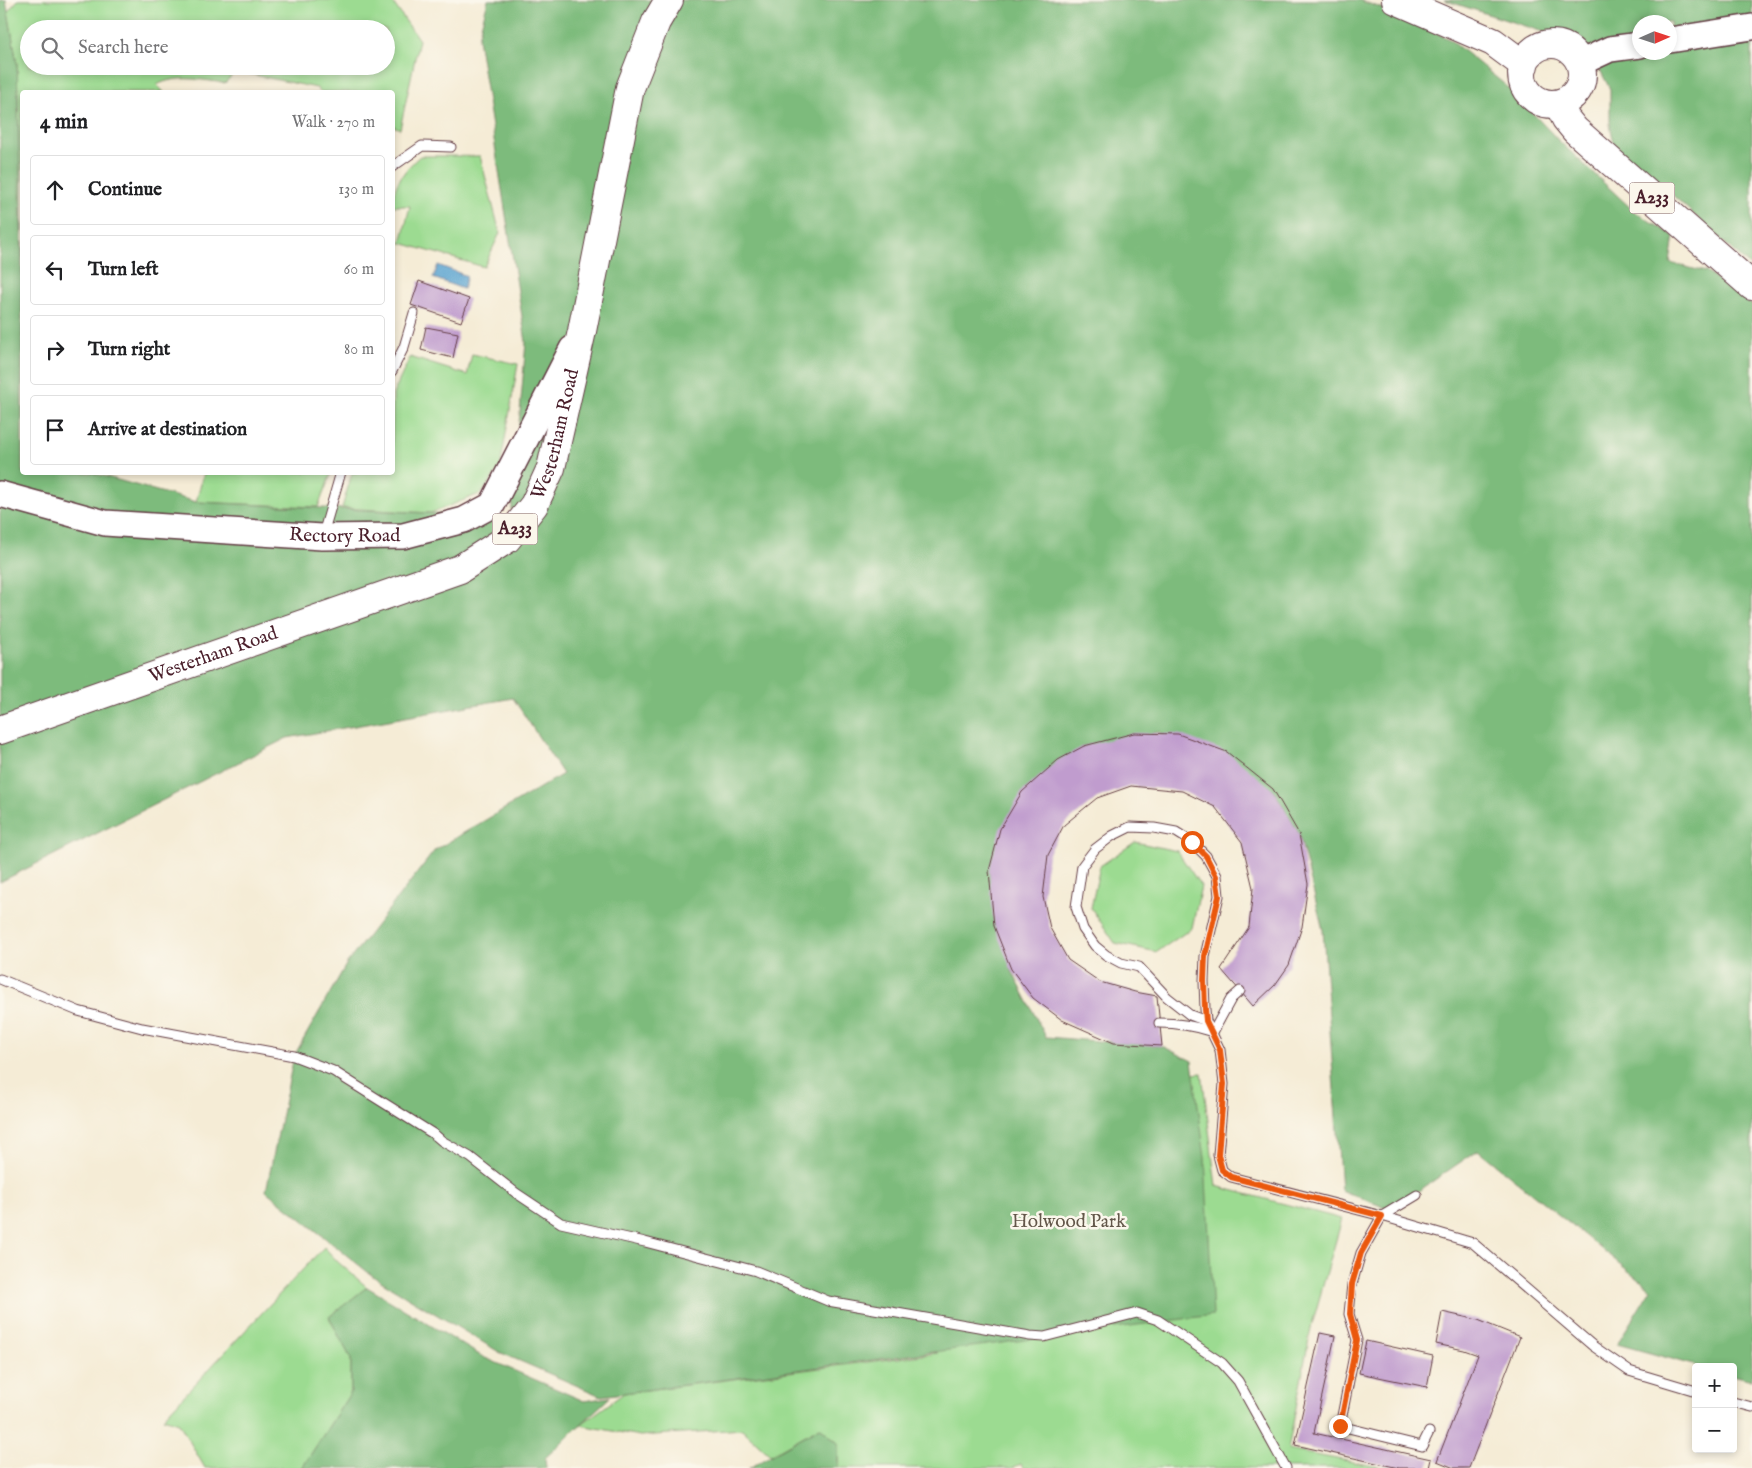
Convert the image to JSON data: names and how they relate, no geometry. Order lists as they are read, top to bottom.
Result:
{
  "streets": {
    "main road": ["A233", "Westerham Road"],
    "street": ["Rectory Road"]
  },
  "crossings": [
    ["Westerham Road", "Rectory Road"]
  ],
  "parks": ["Holwood Park"],
  "north": "right",
  "page": {
    "search": "Search here",
    "heading": ["4 min", "Walk · 270 m"],
    "list": [
      ["Continue", "130 m"],
      ["Turn left", "60 m"],
      ["Turn right", "80 m"],
      "Arrive at destination"
    ],
    "map_buttons": ["+", "−"]
  }
}
